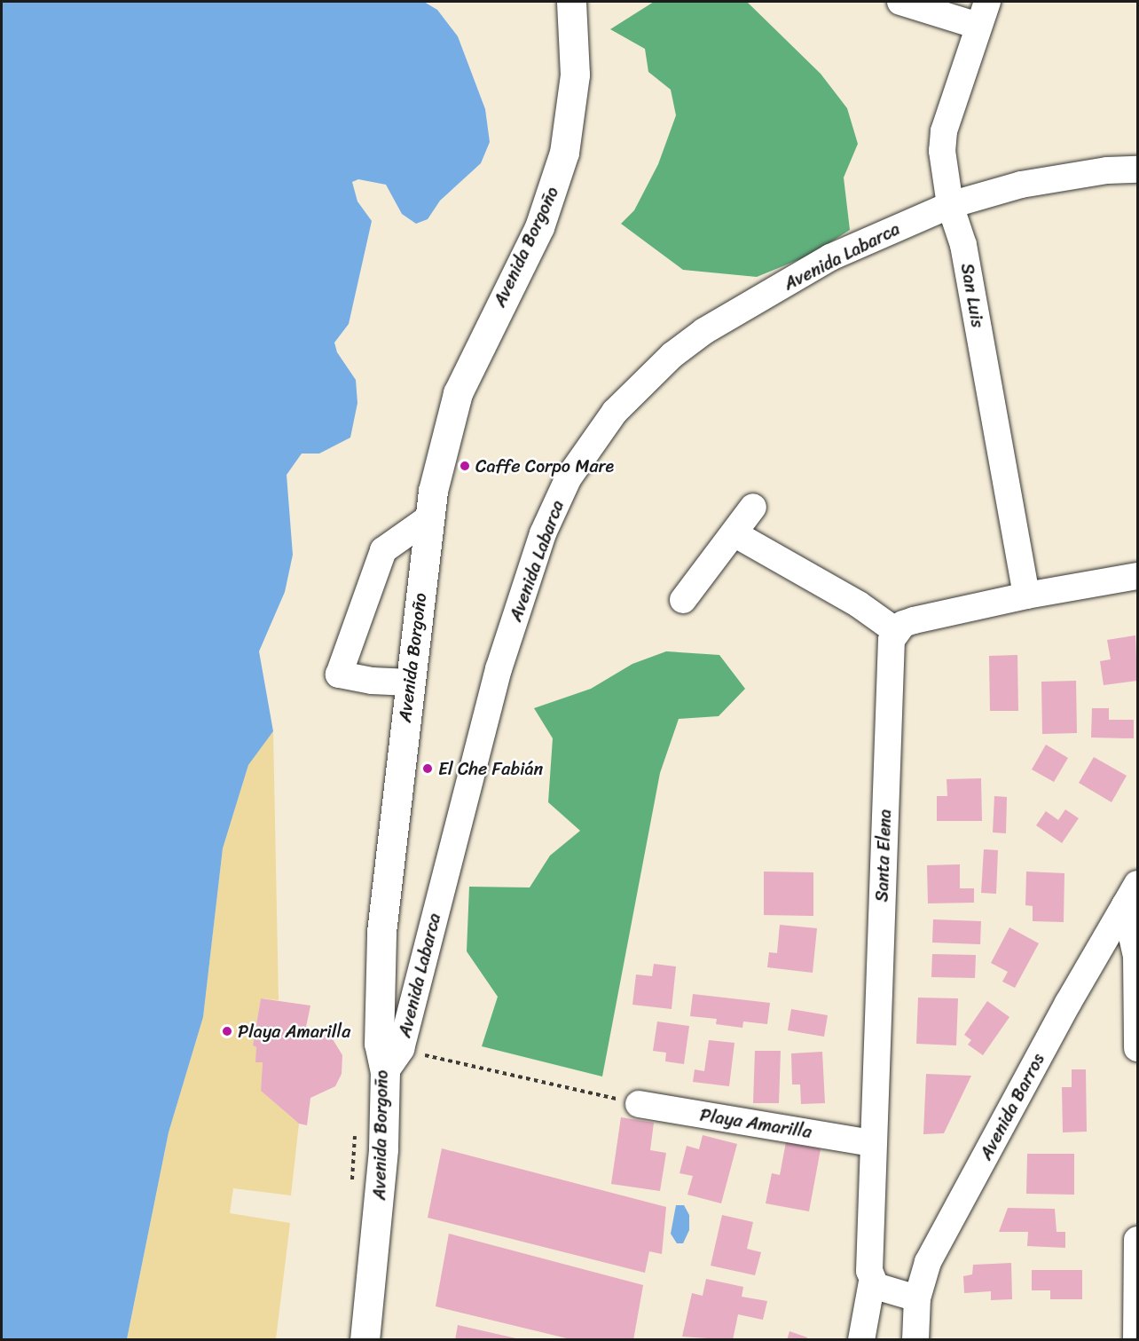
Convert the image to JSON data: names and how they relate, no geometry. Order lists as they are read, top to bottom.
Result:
{
  "streets": {
    "main road": ["Avenida Borgoño"],
    "street": [
      "Avenida Labarca",
      "San Luis",
      "Santa Elena",
      "Avenida Barros",
      "Playa Amarilla"
    ]
  },
  "crossings": [
    ["Avenida Borgoño", "Avenida Labarca"],
    ["Avenida Labarca", "San Luis"],
    ["Santa Elena", "Playa Amarilla"]
  ],
  "places": ["Caffe Corpo Mare", "El Che Fabián", "Playa Amarilla"]
}
